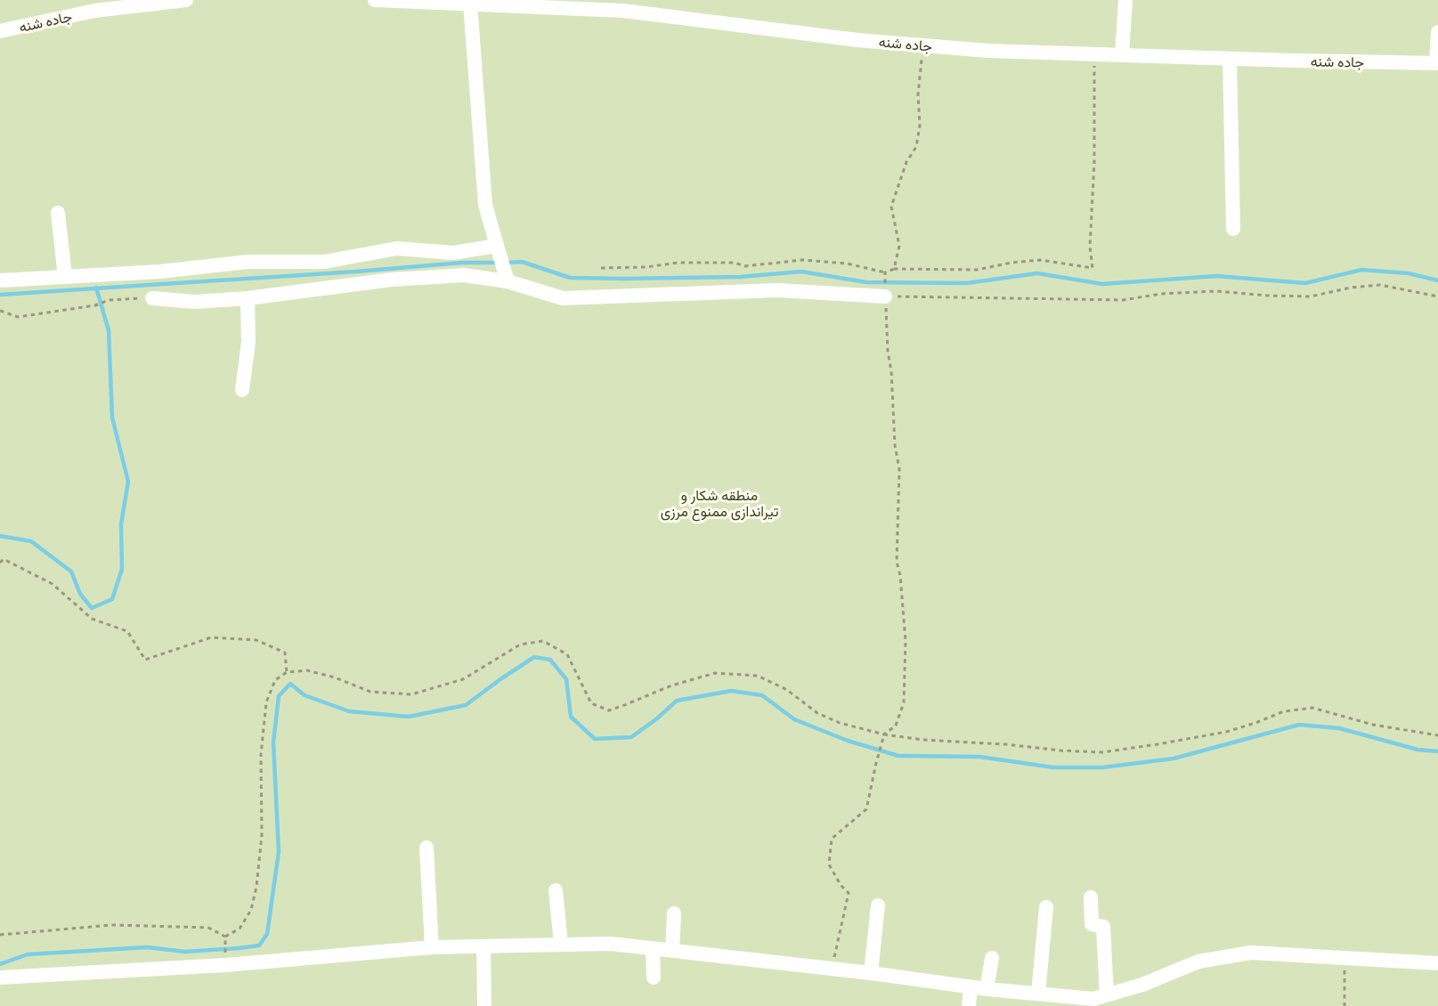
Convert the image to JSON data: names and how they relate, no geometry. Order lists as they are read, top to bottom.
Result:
{
  "streets": {
    "street": ["جاده شنه"]
  },
  "parks": ["منطقه شکار و تیراندازی ممنوع مرزی"]
}
